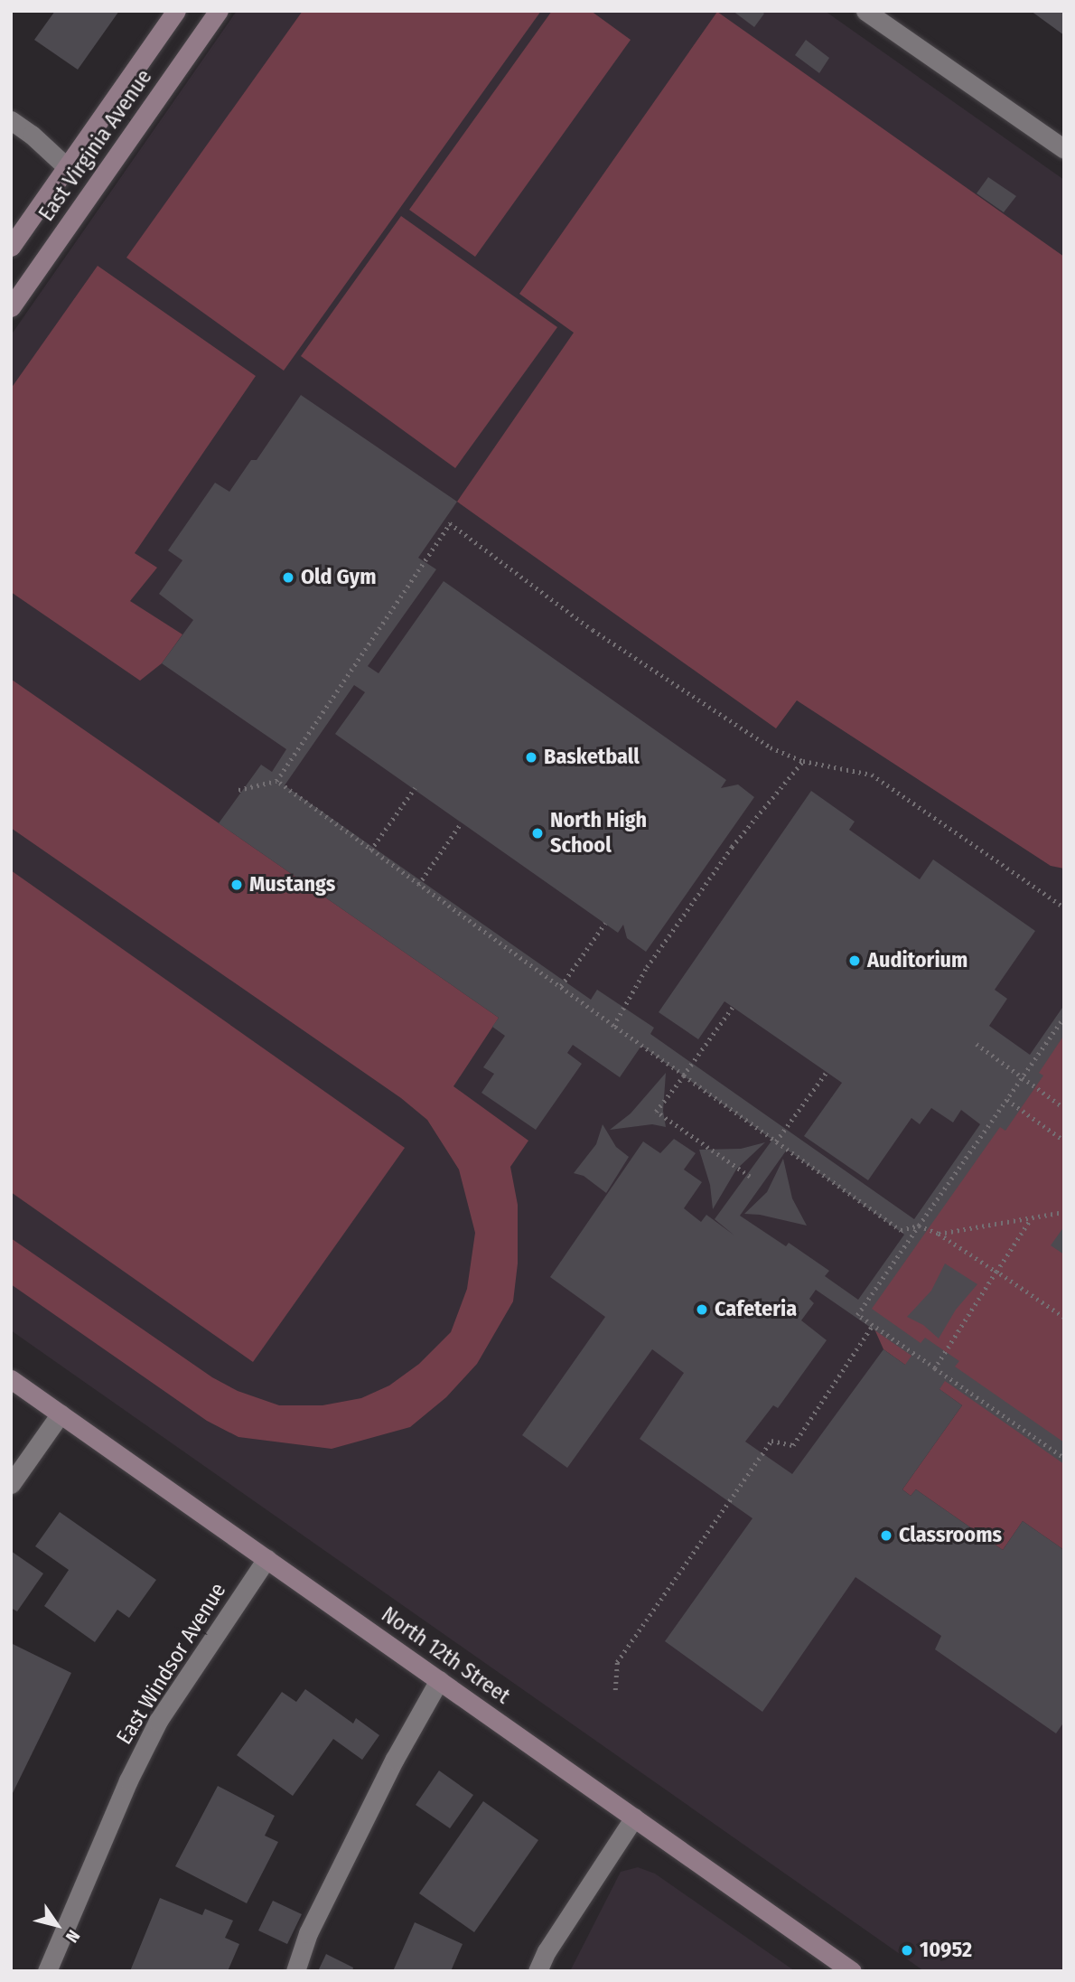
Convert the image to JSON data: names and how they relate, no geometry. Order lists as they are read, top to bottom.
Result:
{
  "streets": {
    "street": ["East Virginia Avenue", "North 12th Street", "East Windsor Avenue"]
  },
  "crossings": [
    ["North 12th Street", "East Windsor Avenue"]
  ],
  "places": [
    "Old Gym",
    "Basketball",
    "North High School",
    "Mustangs",
    "Auditorium",
    "Cafeteria",
    "Classrooms",
    "10952"
  ],
  "north": "bottom right"
}
